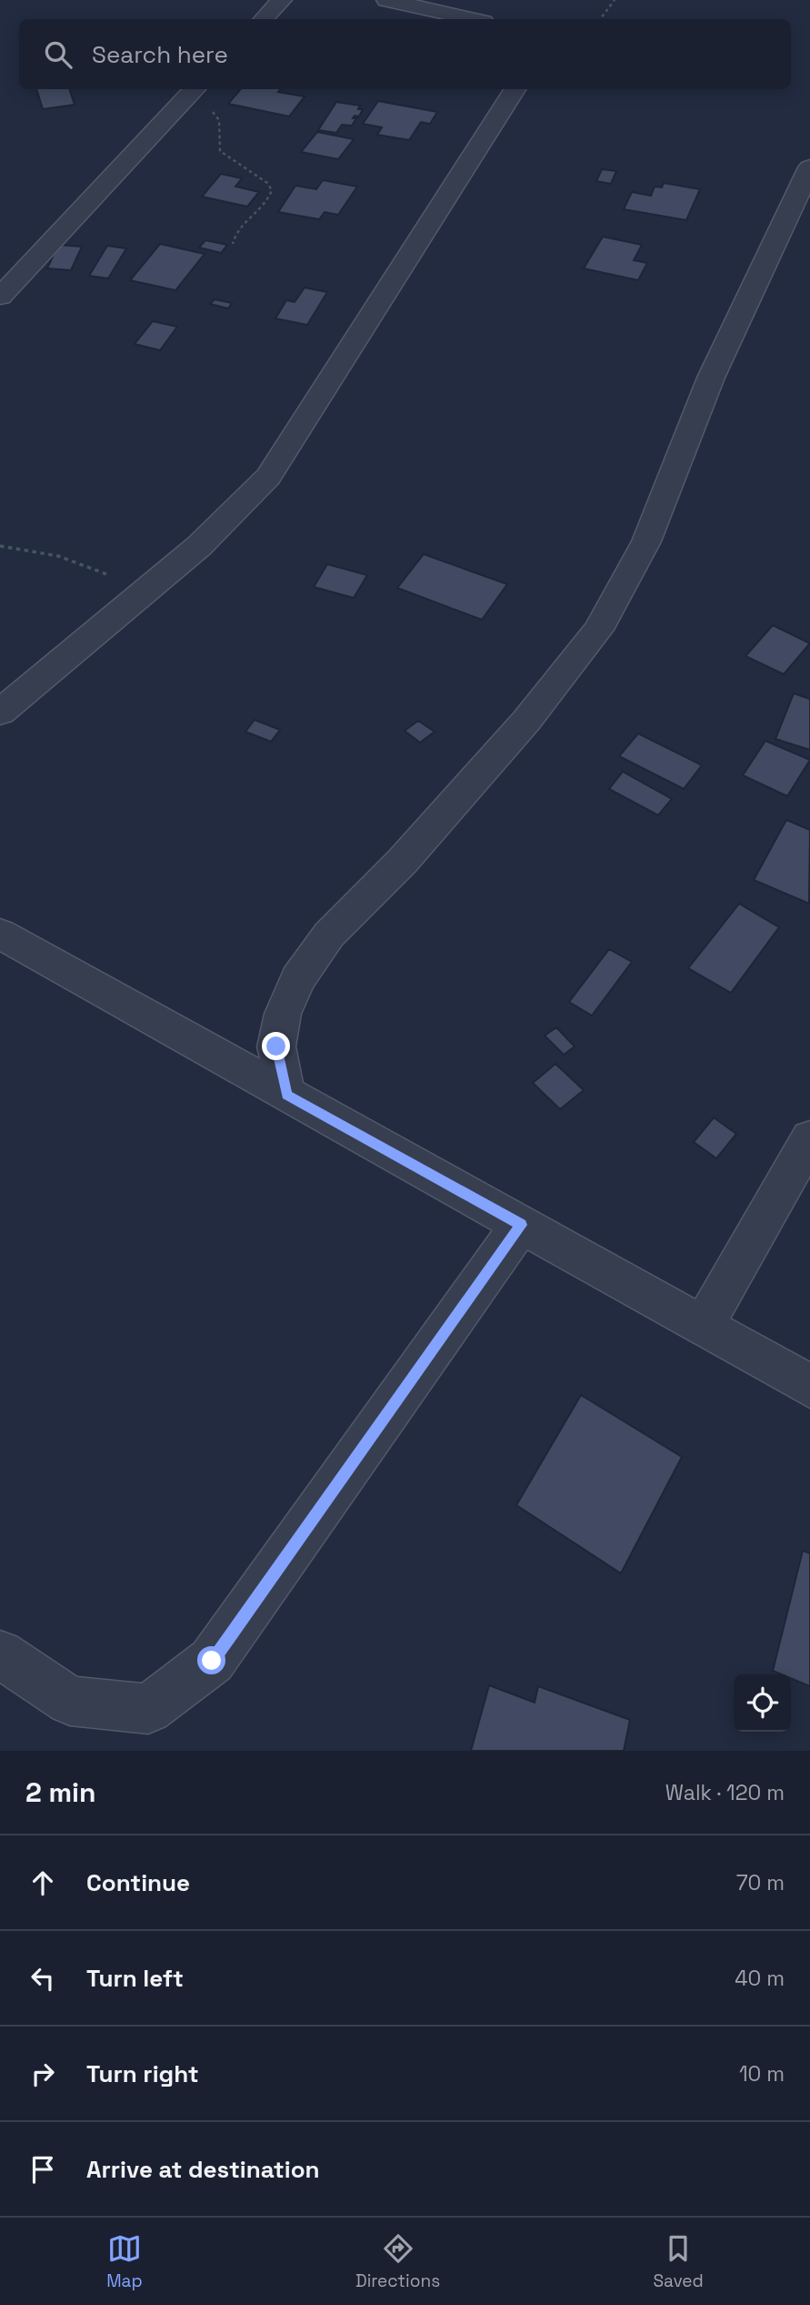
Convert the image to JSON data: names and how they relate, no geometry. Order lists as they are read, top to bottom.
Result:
{
  "page": {
    "search": "Search here",
    "heading": ["2 min", "Walk · 120 m"],
    "list": [
      ["Continue", "70 m"],
      ["Turn left", "40 m"],
      ["Turn right", "10 m"],
      "Arrive at destination"
    ],
    "nav": ["Map", "Directions", "Saved"]
  }
}
